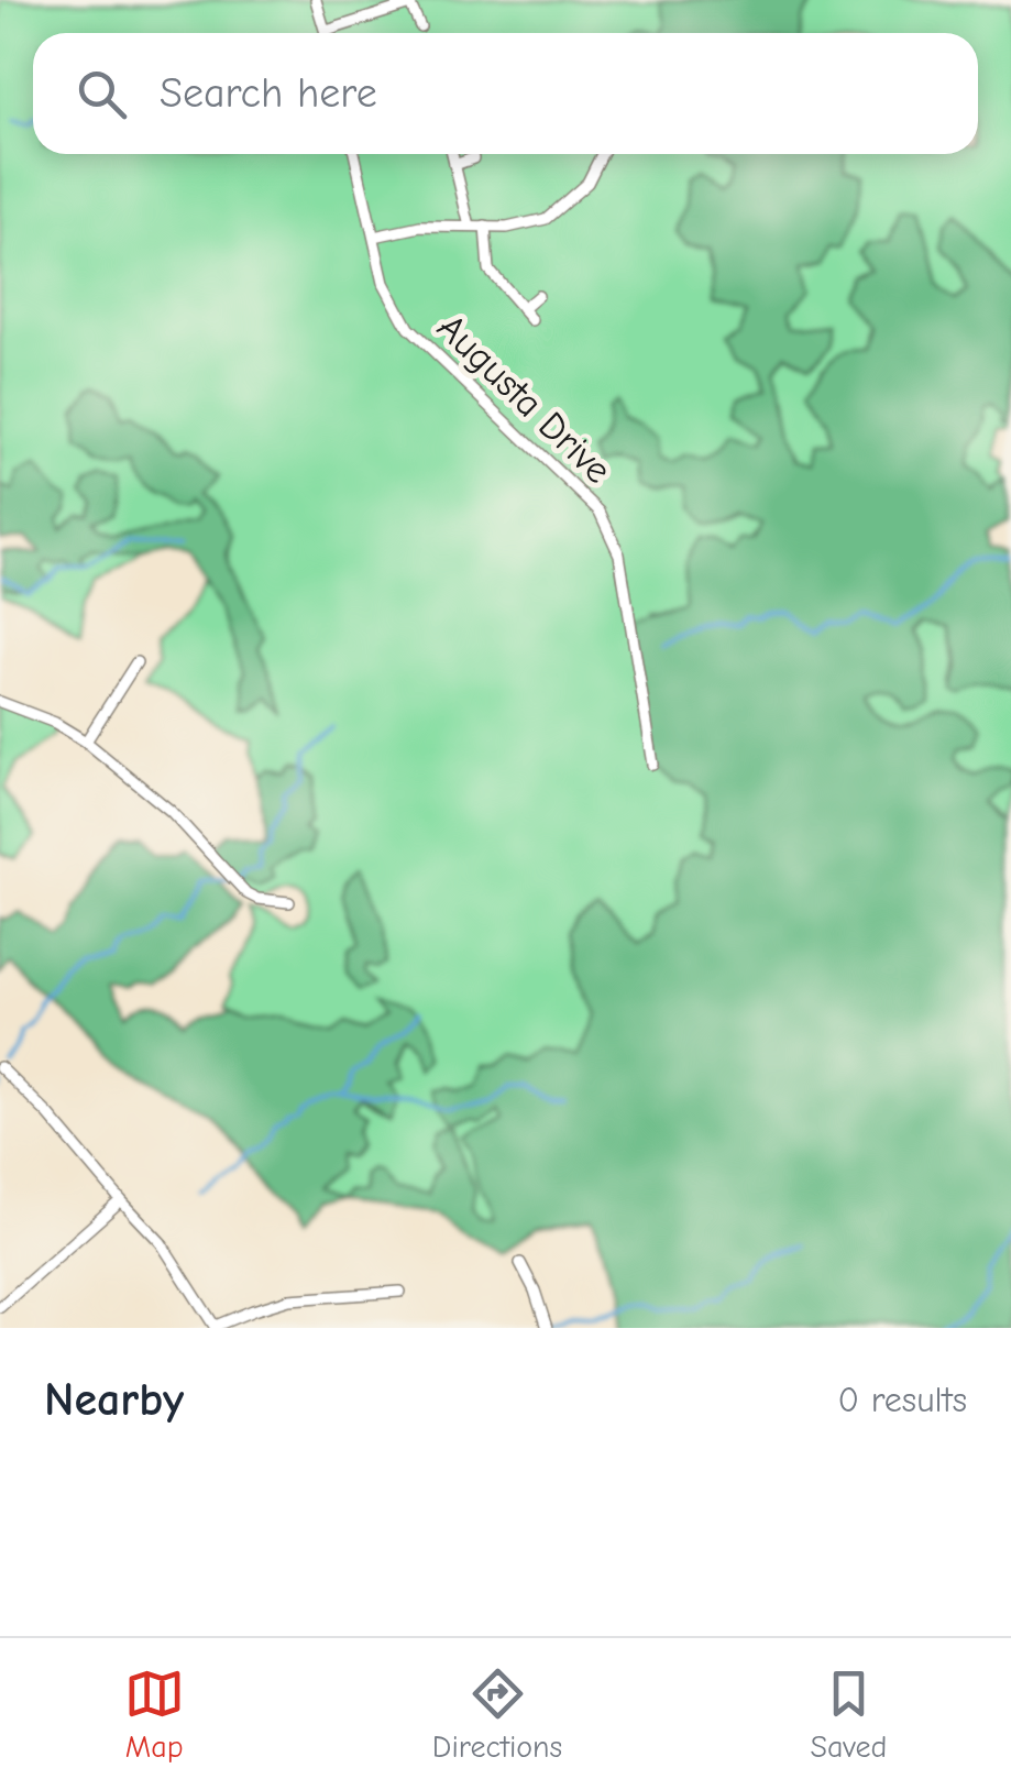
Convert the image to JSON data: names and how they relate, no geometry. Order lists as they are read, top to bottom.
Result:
{
  "streets": {
    "street": ["Augusta Drive"]
  },
  "page": {
    "search": "Search here",
    "heading": ["Nearby", "0 results"],
    "nav": ["Map", "Directions", "Saved"]
  }
}
